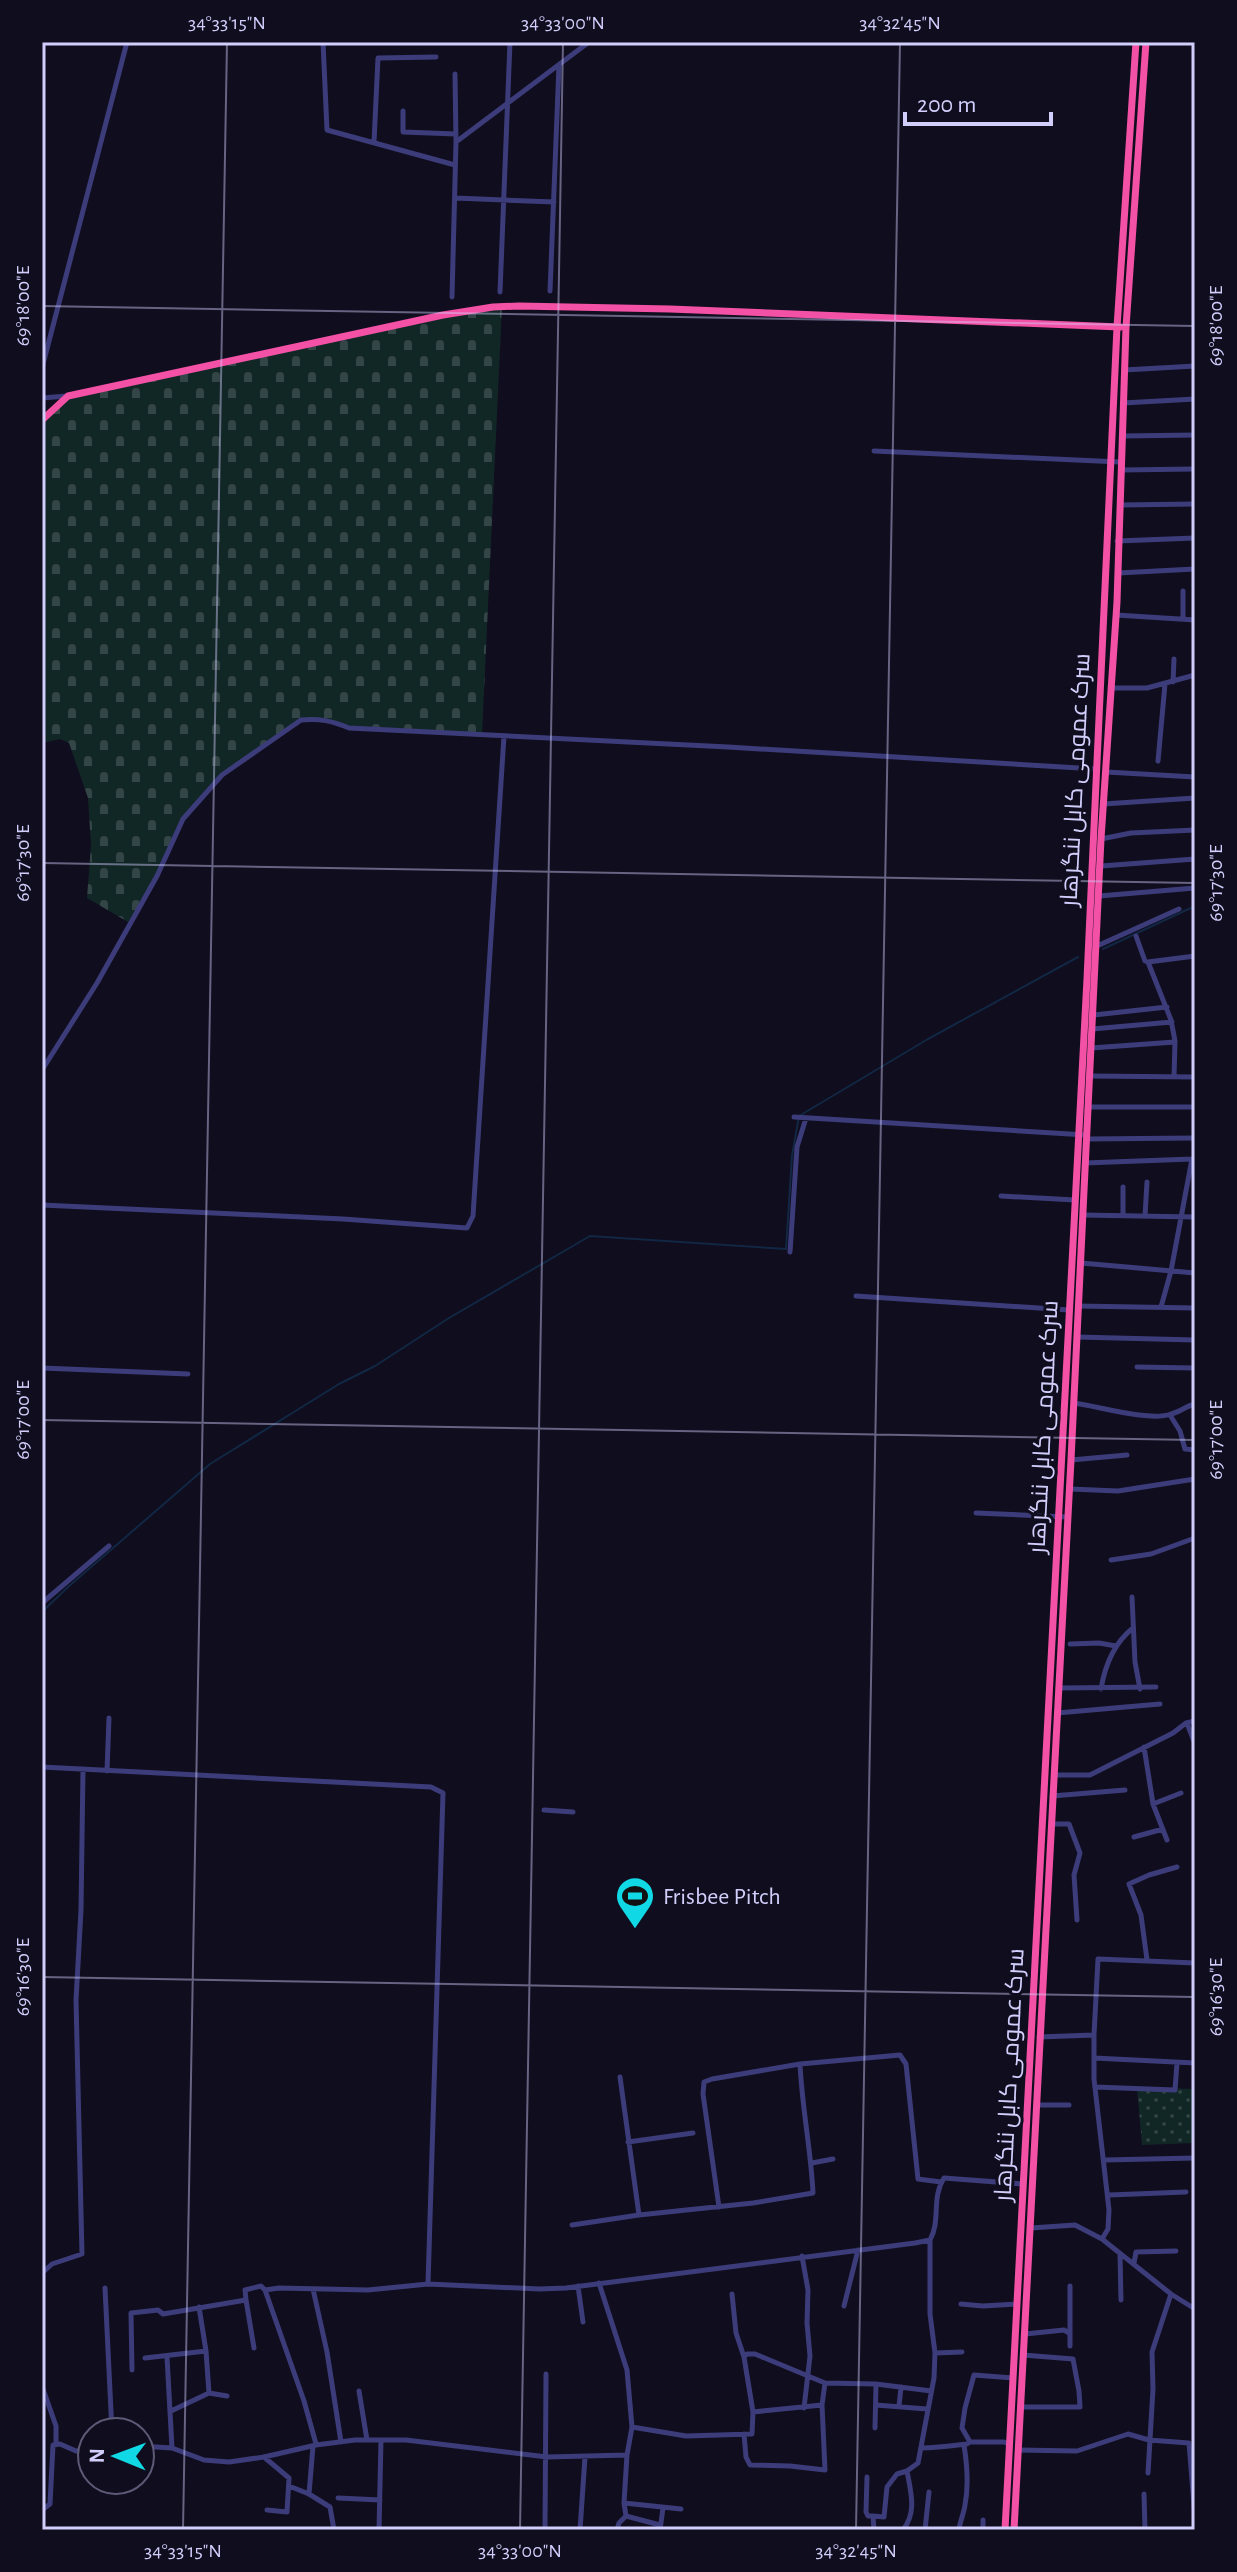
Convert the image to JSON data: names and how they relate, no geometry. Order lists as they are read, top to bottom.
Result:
{
  "streets": {
    "highway": ["سرک عمومی کابل ننگرهار"]
  },
  "places": {
    "sports": ["Frisbee Pitch"]
  },
  "scale_bar": "200 m",
  "north": "left",
  "coordinates": [
    "34°33'15\"N",
    "34°33'00\"N",
    "34°32'45\"N",
    "69°18'00\"E",
    "69°17'30\"E",
    "69°17'00\"E",
    "69°16'30\"E"
  ]
}
